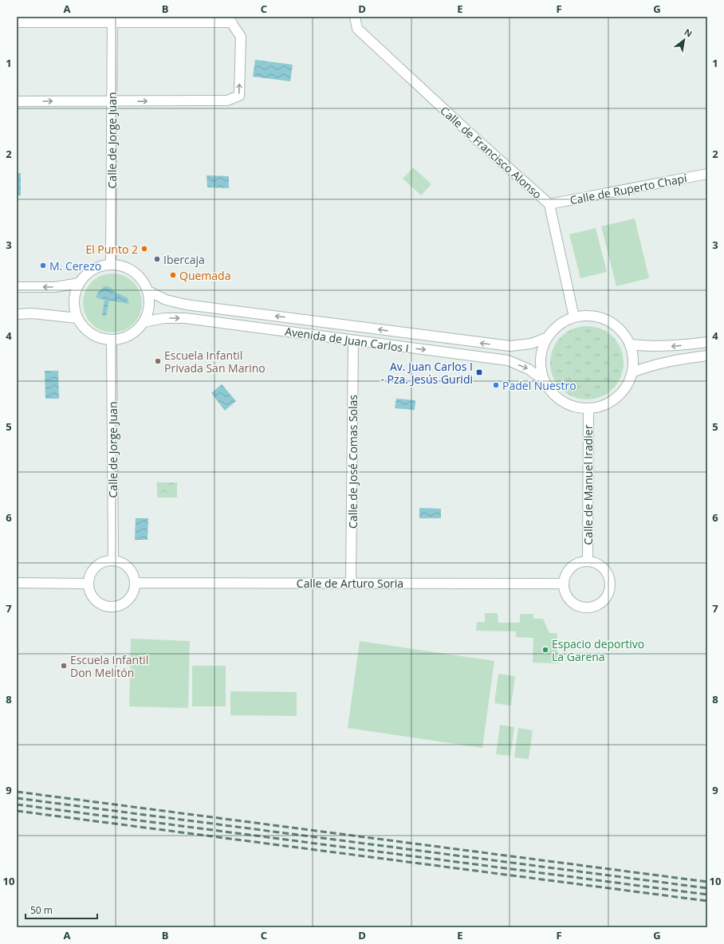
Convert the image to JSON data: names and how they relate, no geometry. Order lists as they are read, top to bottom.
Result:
{
  "streets": {
    "street": [
      "Calle de Jorge Juan",
      "Calle de Francisco Alonso",
      "Calle de Ruperto Chapí",
      "Avenida de Juan Carlos I",
      "Calle de José Comas Solas",
      "Calle de Manuel Iradier",
      "Calle de Arturo Soria"
    ]
  },
  "crossings": [
    ["Calle de Jorge Juan", "Avenida de Juan Carlos I"],
    ["Calle de Jorge Juan", "Calle de Arturo Soria"],
    ["Calle de Francisco Alonso", "Calle de Ruperto Chapí"],
    ["Calle de Francisco Alonso", "Avenida de Juan Carlos I"],
    ["Calle de Francisco Alonso", "Calle de Manuel Iradier"],
    ["Avenida de Juan Carlos I", "Calle de José Comas Solas"],
    ["Avenida de Juan Carlos I", "Calle de Manuel Iradier"],
    ["Calle de José Comas Solas", "Calle de Arturo Soria"],
    ["Calle de Manuel Iradier", "Calle de Arturo Soria"]
  ],
  "places": {
    "other": [
      "El Punto 2",
      "Ibercaja",
      "M. Cerezo",
      "Quemada",
      "Escuela Infantil Privada San Marino",
      "Padel Nuestro",
      "Espacio deportivo La Garena",
      "Escuela Infantil Don Melitón"
    ],
    "transit": ["Av. Juan Carlos I - Pza. Jesús Guridi"]
  },
  "scale_bar": "50 m",
  "north": "top right",
  "grid": {
    "columns": [
      "A",
      "B",
      "C",
      "D",
      "E",
      "F",
      "G"
    ],
    "rows": [
      "1",
      "2",
      "3",
      "4",
      "5",
      "6",
      "7",
      "8",
      "9",
      "10"
    ]
  }
}
